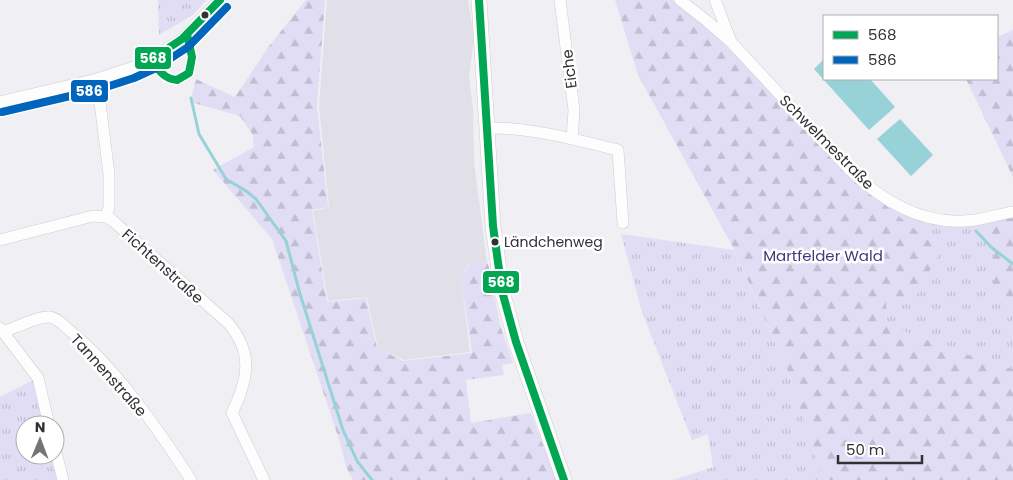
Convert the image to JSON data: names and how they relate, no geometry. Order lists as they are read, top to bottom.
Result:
{
  "streets": {
    "street": [
      "Eiche",
      "Schwelmestraße",
      "Fichtenstraße",
      "Tannenstraße"
    ]
  },
  "parks": ["Martfelder Wald"],
  "places": ["Ländchenweg"],
  "lines": ["transit line 568", "transit line 586"],
  "legend": ["568", "586"],
  "scale_bar": "50 m",
  "north": "top"
}
